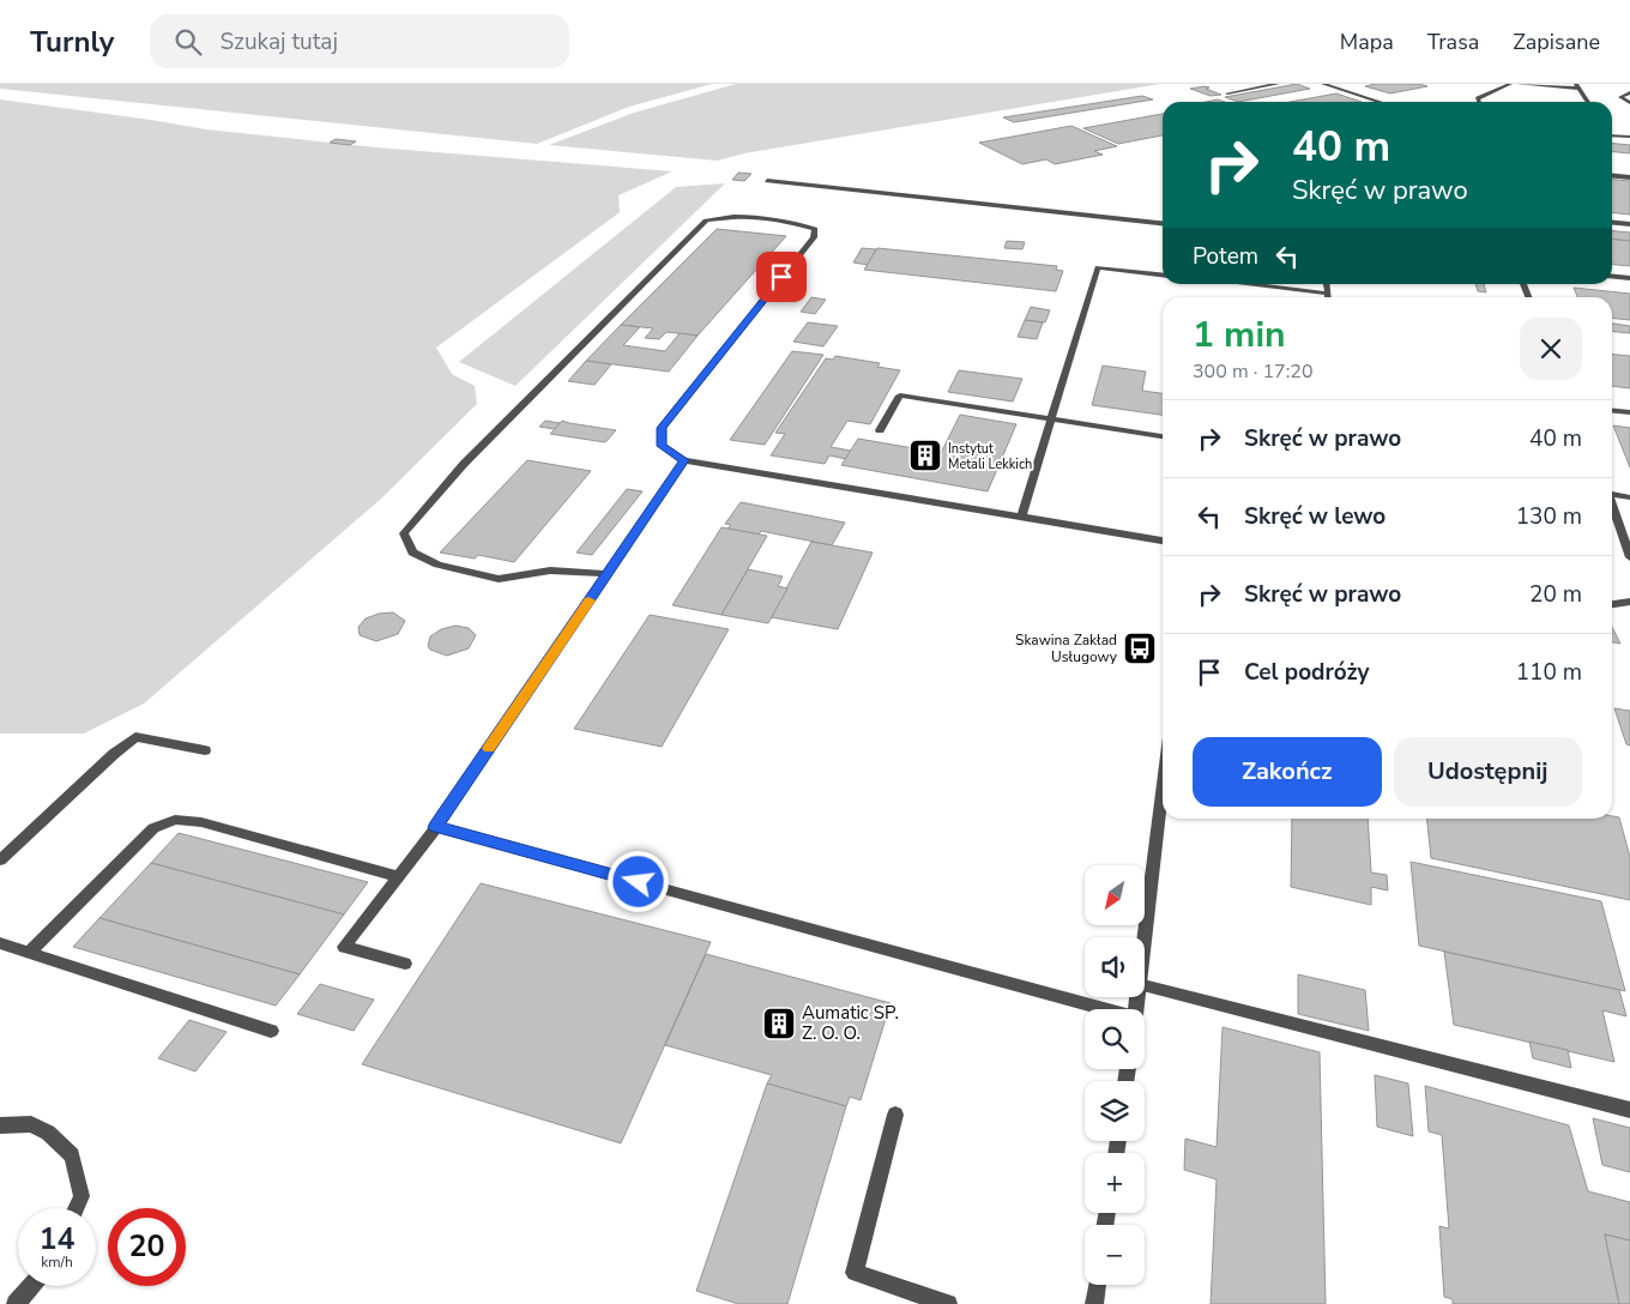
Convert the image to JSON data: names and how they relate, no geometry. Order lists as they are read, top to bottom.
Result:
{
  "places": {
    "building": ["Instytut Metali Lekkich", "Aumatic SP. Z. O. O."],
    "bus stop": ["Skawina Zakład Usługowy"]
  },
  "north": "bottom left",
  "page": {
    "header": "Turnly",
    "search": "Szukaj tutaj",
    "nav": ["Mapa", "Trasa", "Zapisane"],
    "turn": ["40 m", "Skręć w prawo"],
    "then": "Potem",
    "heading": ["1 min", "300 m · 17:20"],
    "list": [
      {
        "name": "Skręć w prawo",
        "value": "40 m"
      },
      {
        "name": "Skręć w lewo",
        "value": "130 m"
      },
      {
        "name": "Skręć w prawo",
        "value": "20 m"
      },
      {
        "name": "Cel podróży",
        "value": "110 m"
      }
    ],
    "buttons": ["Zakończ", "Udostępnij"],
    "map_buttons": ["+", "−"],
    "speed": "14 km/h",
    "limit": "20"
  }
}
